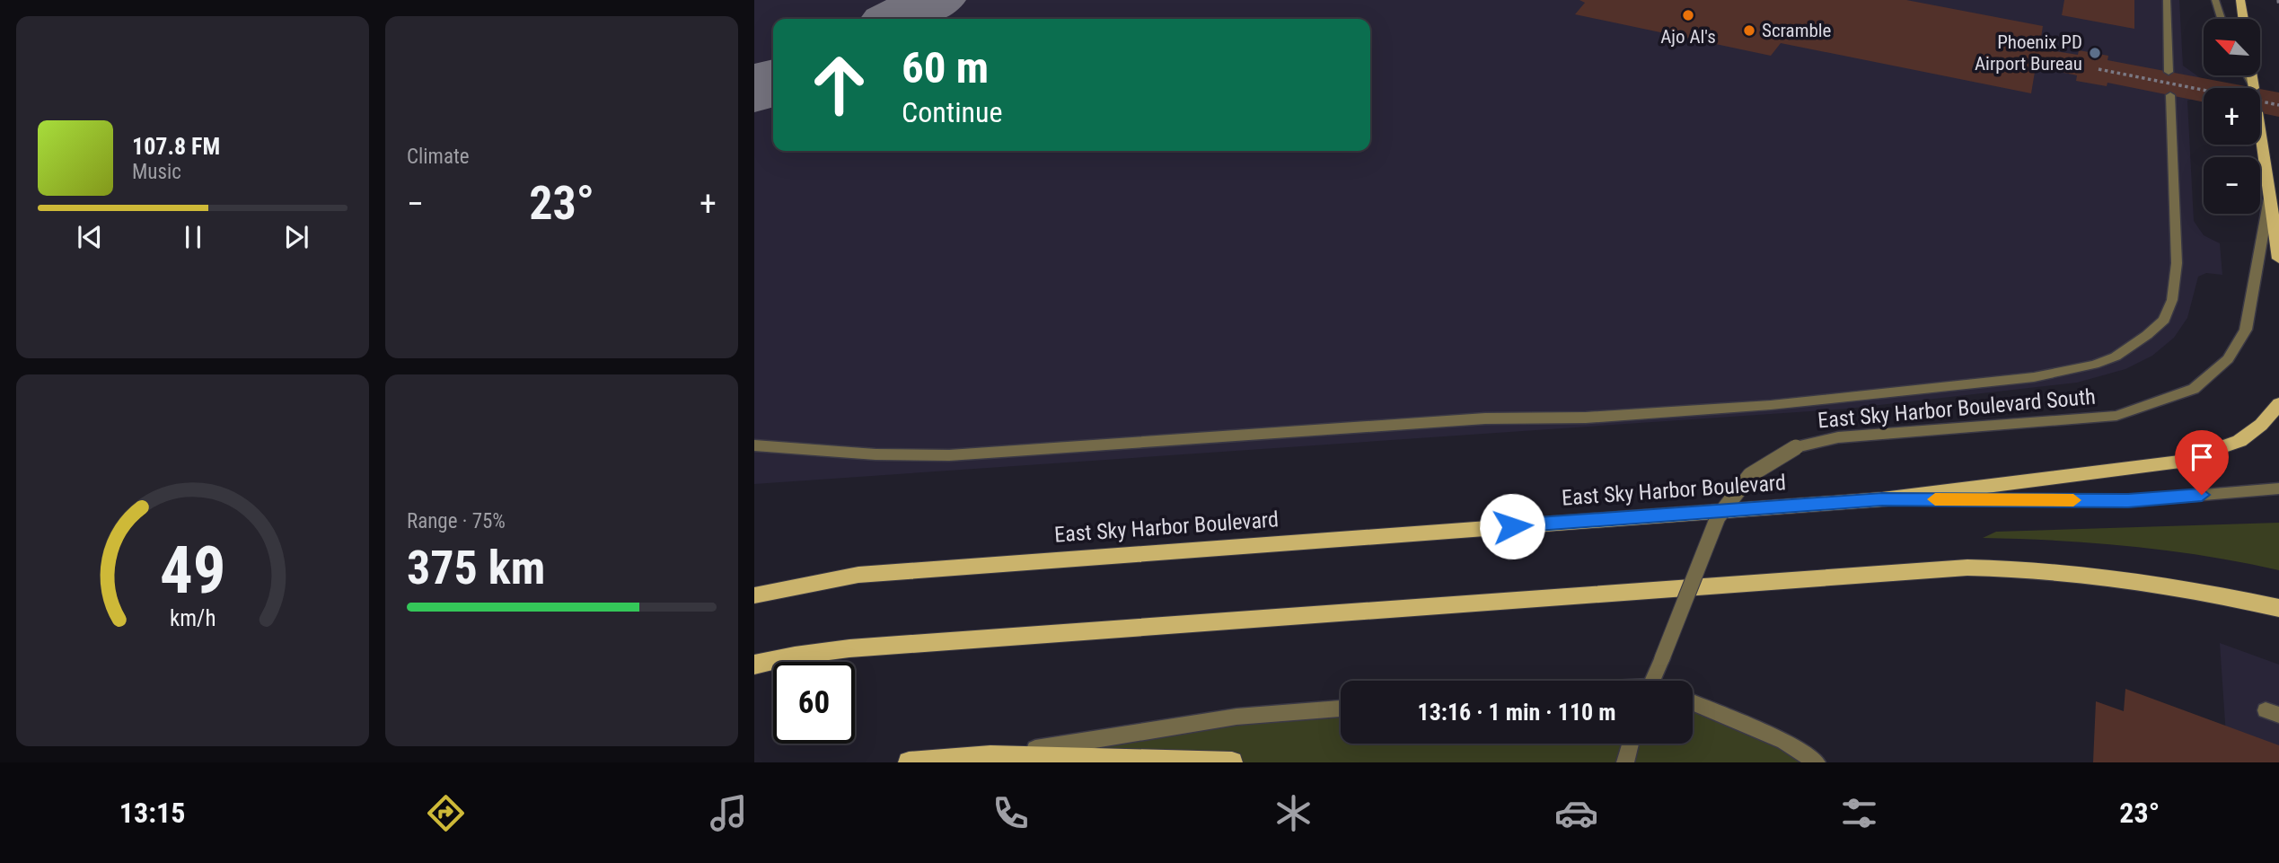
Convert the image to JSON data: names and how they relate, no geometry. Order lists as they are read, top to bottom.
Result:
{
  "streets": {
    "main road": ["East Sky Harbor Boulevard"],
    "street": ["East Sky Harbor Boulevard South"]
  },
  "places": ["Ajo Al's", "Scramble", "Phoenix PD Airport Bureau"],
  "north": "top left",
  "page": {
    "tile": [
      "Climate",
      ["Range · 75%", "375 km"]
    ],
    "map_buttons": ["+", "−"],
    "turn": ["60 m", "Continue"],
    "song": ["107.8 FM", "Music"],
    "heat": ["−", "23°", "+"],
    "limit": "60",
    "trip": "13:16 · 1 min · 110 m",
    "tabs": ["13:15", "23°"],
    "gauge": ["49", "km/h"]
  }
}
